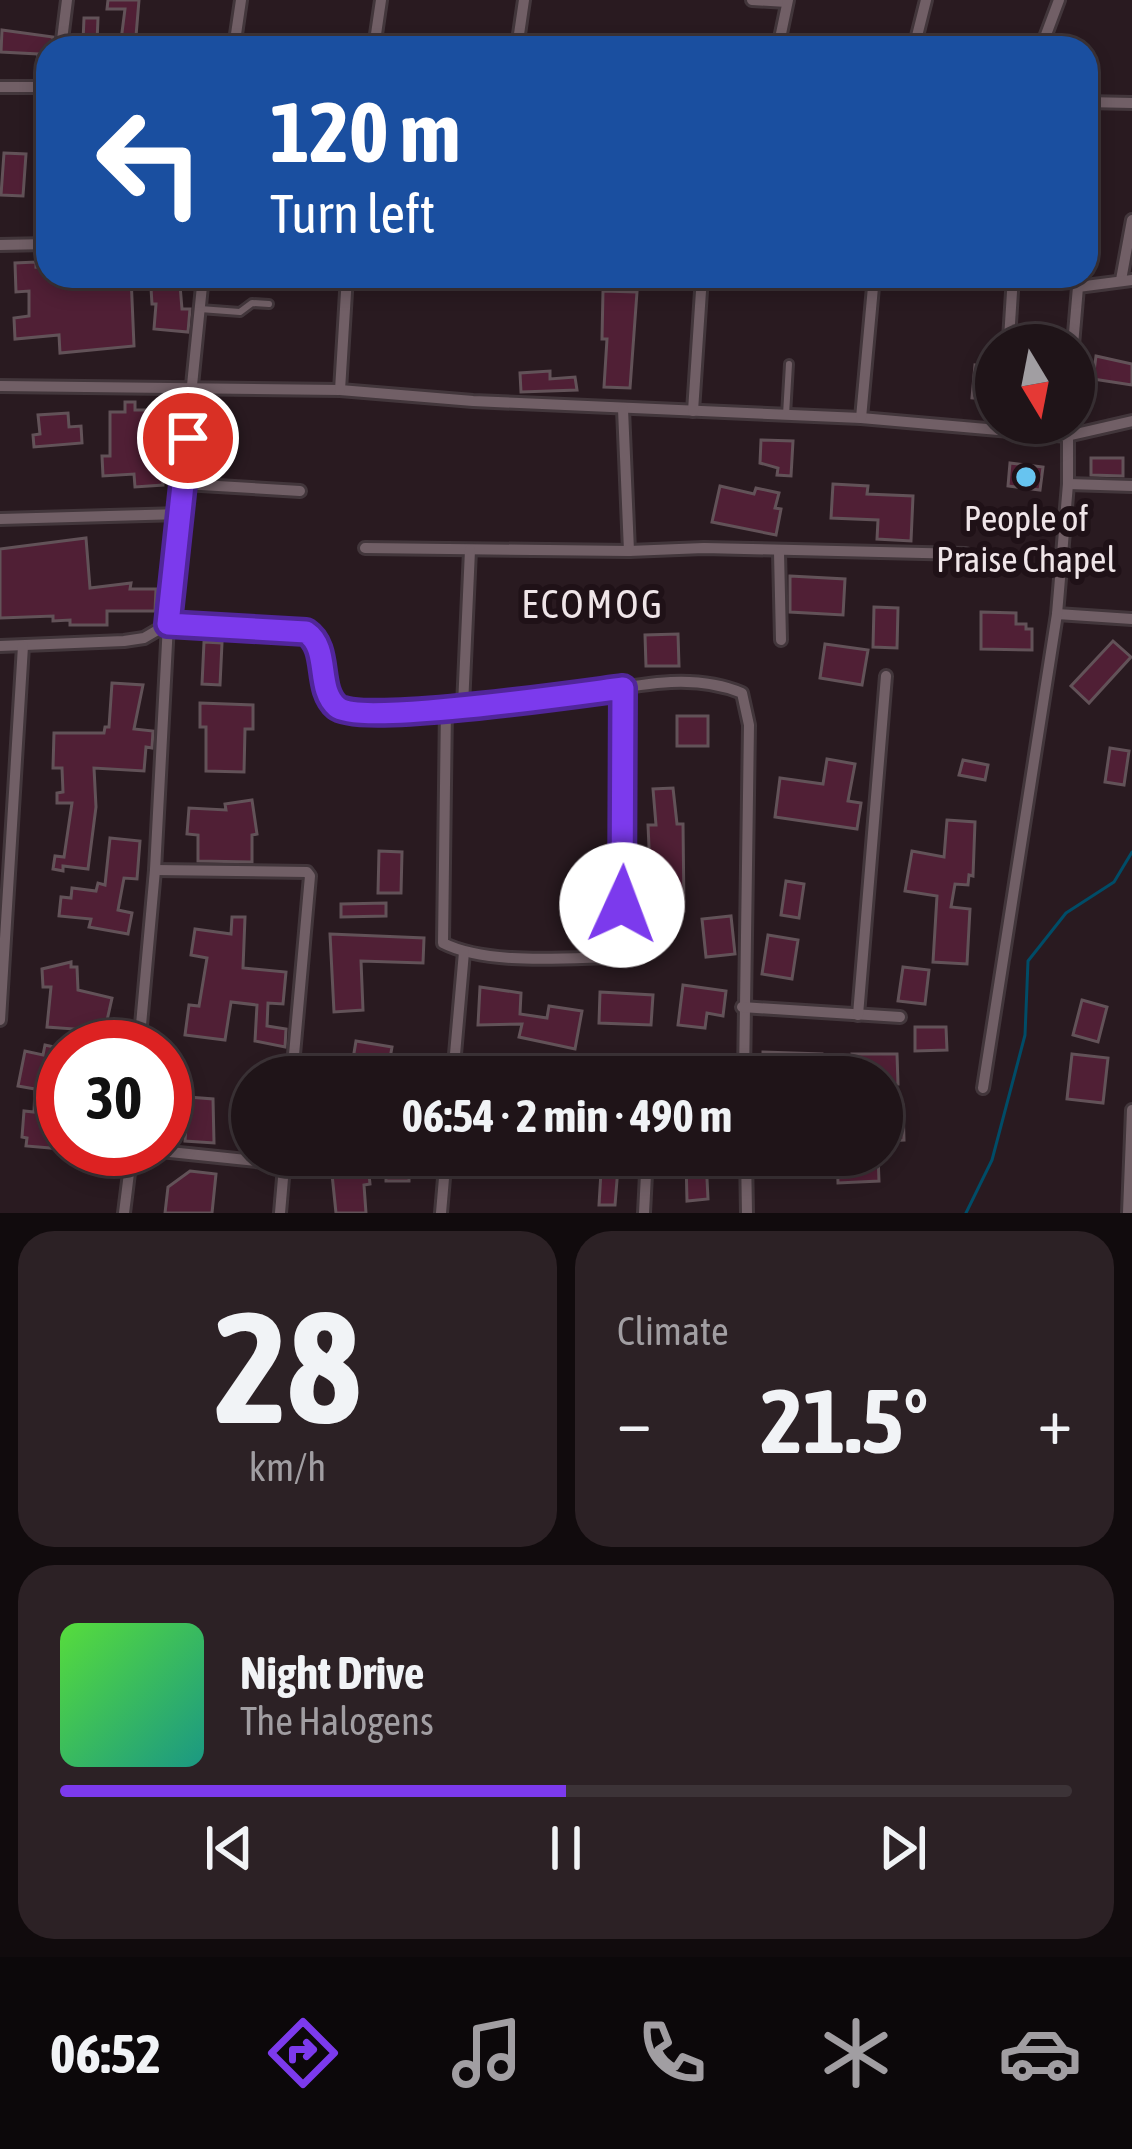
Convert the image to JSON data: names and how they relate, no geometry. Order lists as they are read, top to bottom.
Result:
{
  "districts": ["ECOMOG"],
  "places": ["People of Praise Chapel"],
  "north": "bottom",
  "page": {
    "turn": ["120 m", "Turn left"],
    "limit": "30",
    "trip": "06:54 · 2 min · 490 m",
    "tile": [
      ["28", "km/h"],
      "Climate"
    ],
    "heat": ["−", "21.5°", "+"],
    "song": ["Night Drive", "The Halogens"],
    "tabs": "06:52"
  }
}
